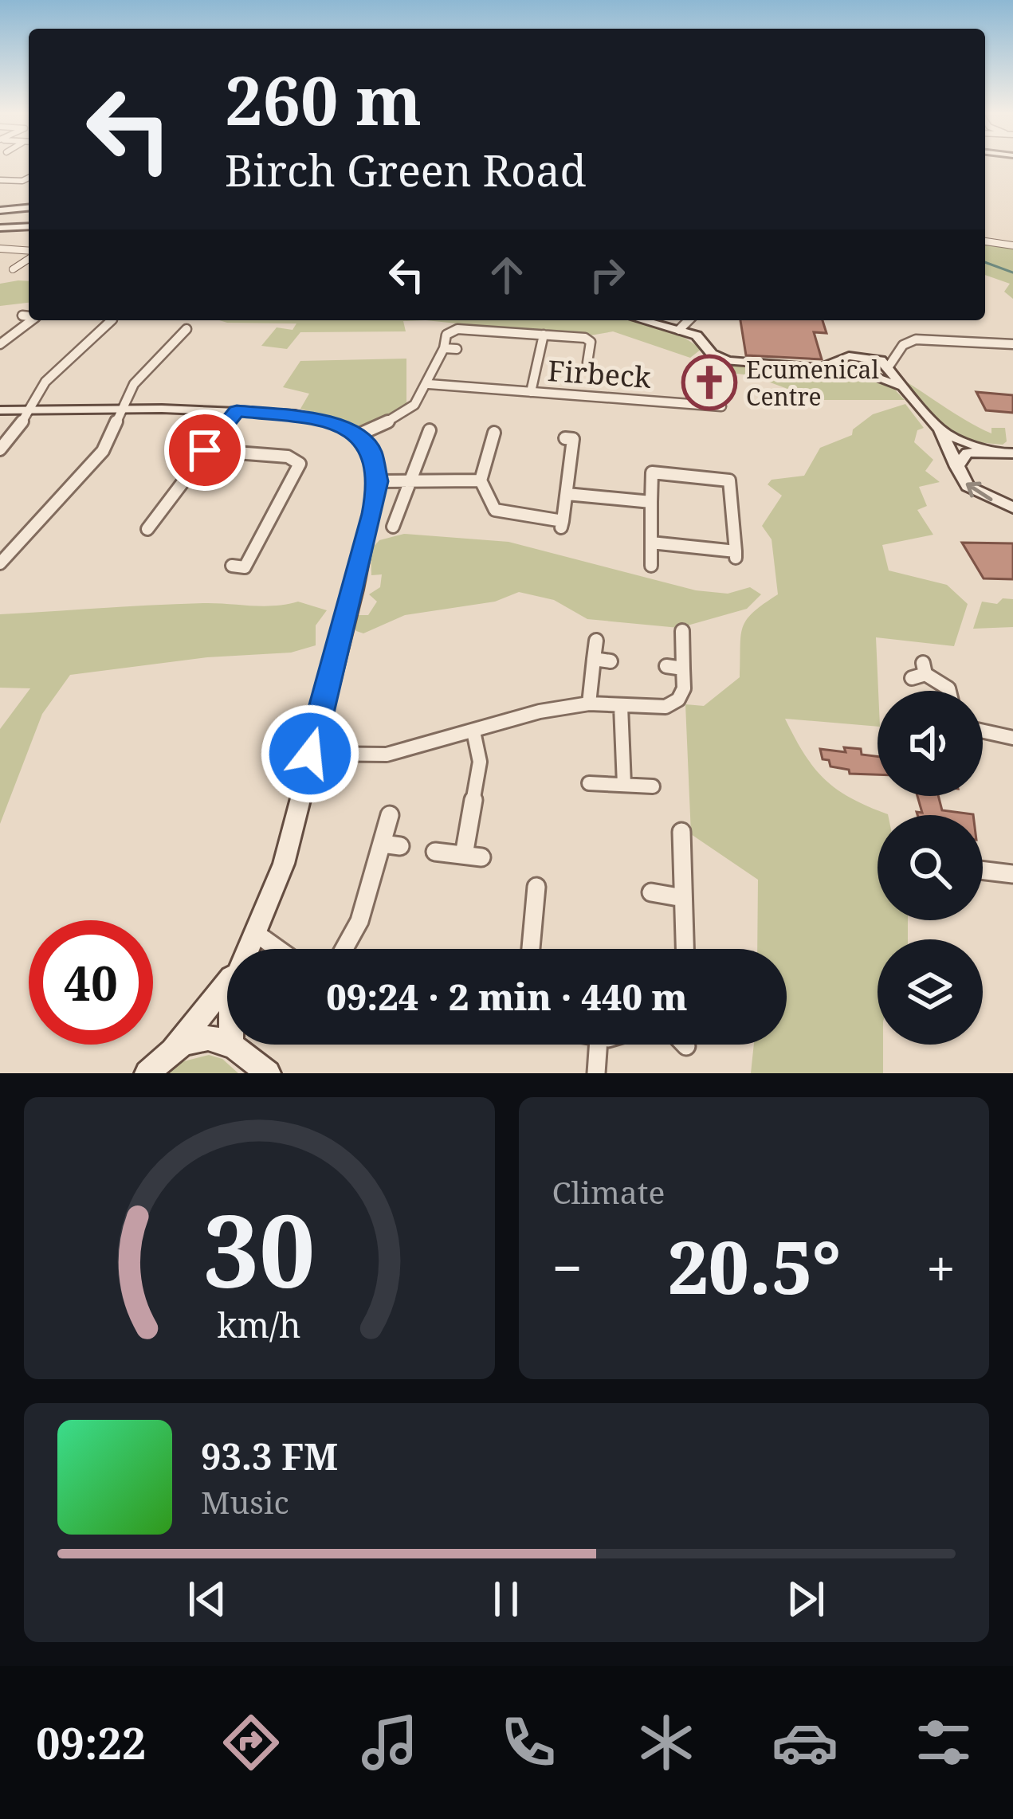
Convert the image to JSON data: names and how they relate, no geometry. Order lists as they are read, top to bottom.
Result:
{
  "streets": {
    "street": ["Firbeck"]
  },
  "places": {
    "church": ["Ecumenical Centre"]
  },
  "page": {
    "turn": ["260 m", "Birch Green Road"],
    "limit": "40",
    "trip": "09:24 · 2 min · 440 m",
    "tile": "Climate",
    "heat": ["−", "20.5°", "+"],
    "song": ["93.3 FM", "Music"],
    "tabs": "09:22",
    "gauge": ["30", "km/h"]
  }
}
